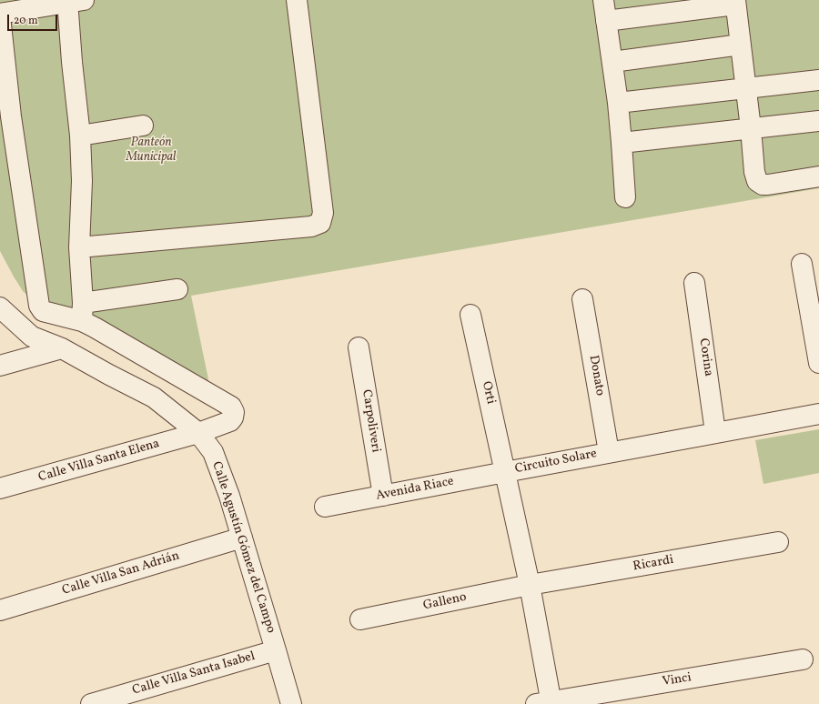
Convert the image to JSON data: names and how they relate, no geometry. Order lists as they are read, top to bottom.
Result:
{
  "streets": {
    "street": [
      "Corina",
      "Donato",
      "Orti",
      "Carpoliveri",
      "Calle Villa Santa Elena",
      "Circuito Solare",
      "Avenida Riace",
      "Calle Agustín Gómez del Campo",
      "Ricardi",
      "Calle Villa San Adrián",
      "Galleno",
      "Calle Villa Santa Isabel",
      "Vinci"
    ]
  },
  "crossings": [
    ["Corina", "Circuito Solare"],
    ["Donato", "Circuito Solare"],
    ["Orti", "Circuito Solare"],
    ["Orti", "Avenida Riace"],
    ["Carpoliveri", "Avenida Riace"],
    ["Calle Villa Santa Elena", "Calle Agustín Gómez del Campo"],
    ["Circuito Solare", "Avenida Riace"],
    ["Circuito Solare", "Ricardi"],
    ["Circuito Solare", "Galleno"],
    ["Circuito Solare", "Vinci"],
    ["Calle Agustín Gómez del Campo", "Calle Villa San Adrián"],
    ["Calle Agustín Gómez del Campo", "Calle Villa Santa Isabel"],
    ["Ricardi", "Galleno"]
  ],
  "parks": ["Panteón Municipal"],
  "scale_bar": "20 m"
}
